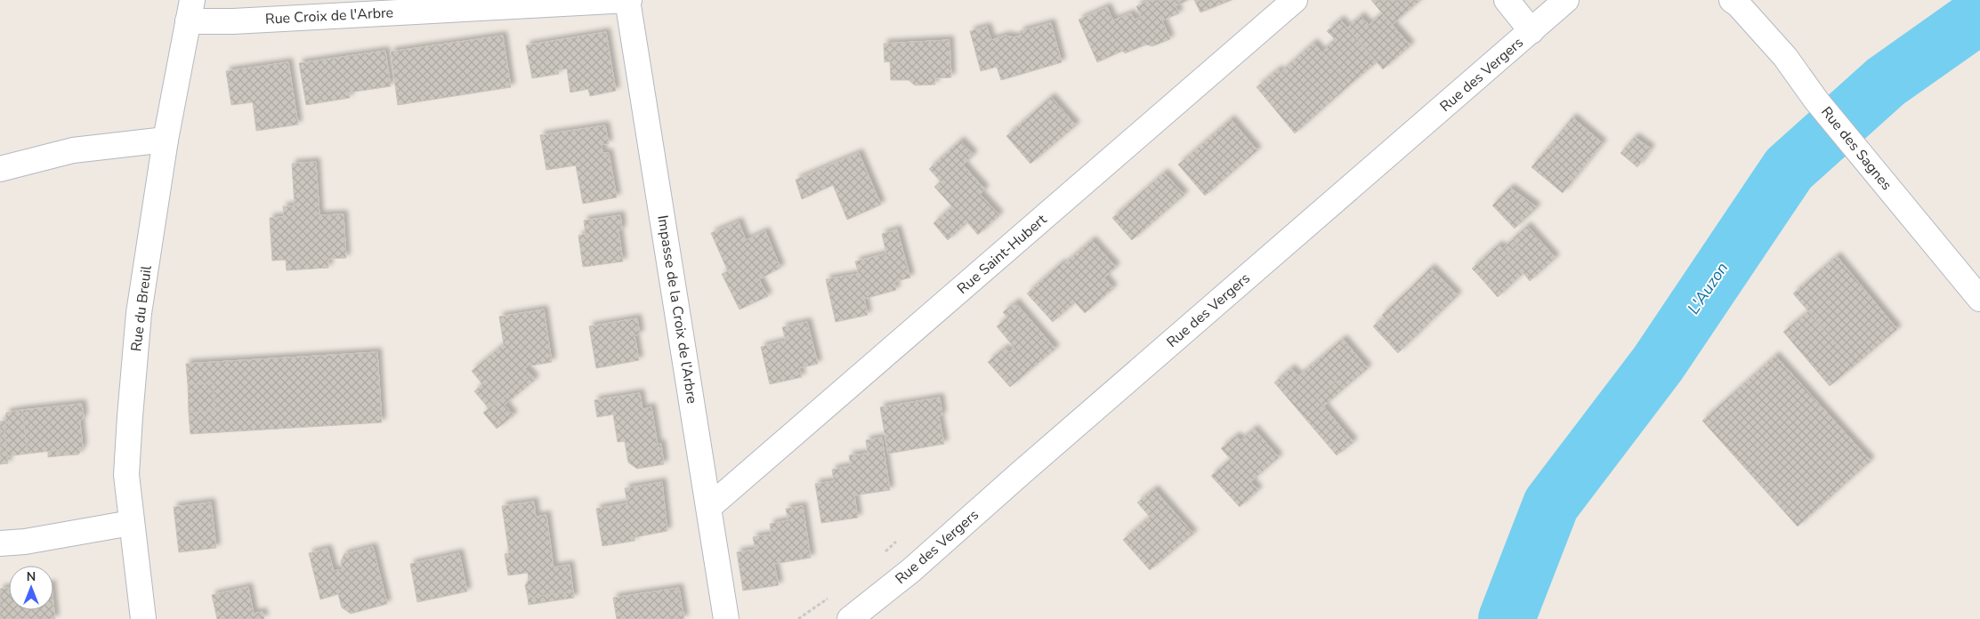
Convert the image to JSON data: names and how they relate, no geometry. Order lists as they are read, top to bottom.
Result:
{
  "streets": {
    "street": [
      "Rue Croix de l'Arbre",
      "Rue des Vergers",
      "Rue des Sagnes",
      "Rue Saint-Hubert",
      "Rue du Breuil",
      "Impasse de la Croix de l’Arbre"
    ]
  },
  "crossings": [
    ["Rue Croix de l'Arbre", "Rue du Breuil"],
    ["Rue Croix de l'Arbre", "Impasse de la Croix de l’Arbre"],
    ["Rue Saint-Hubert", "Impasse de la Croix de l’Arbre"]
  ],
  "water": ["L'Auzon"],
  "north": "top"
}
